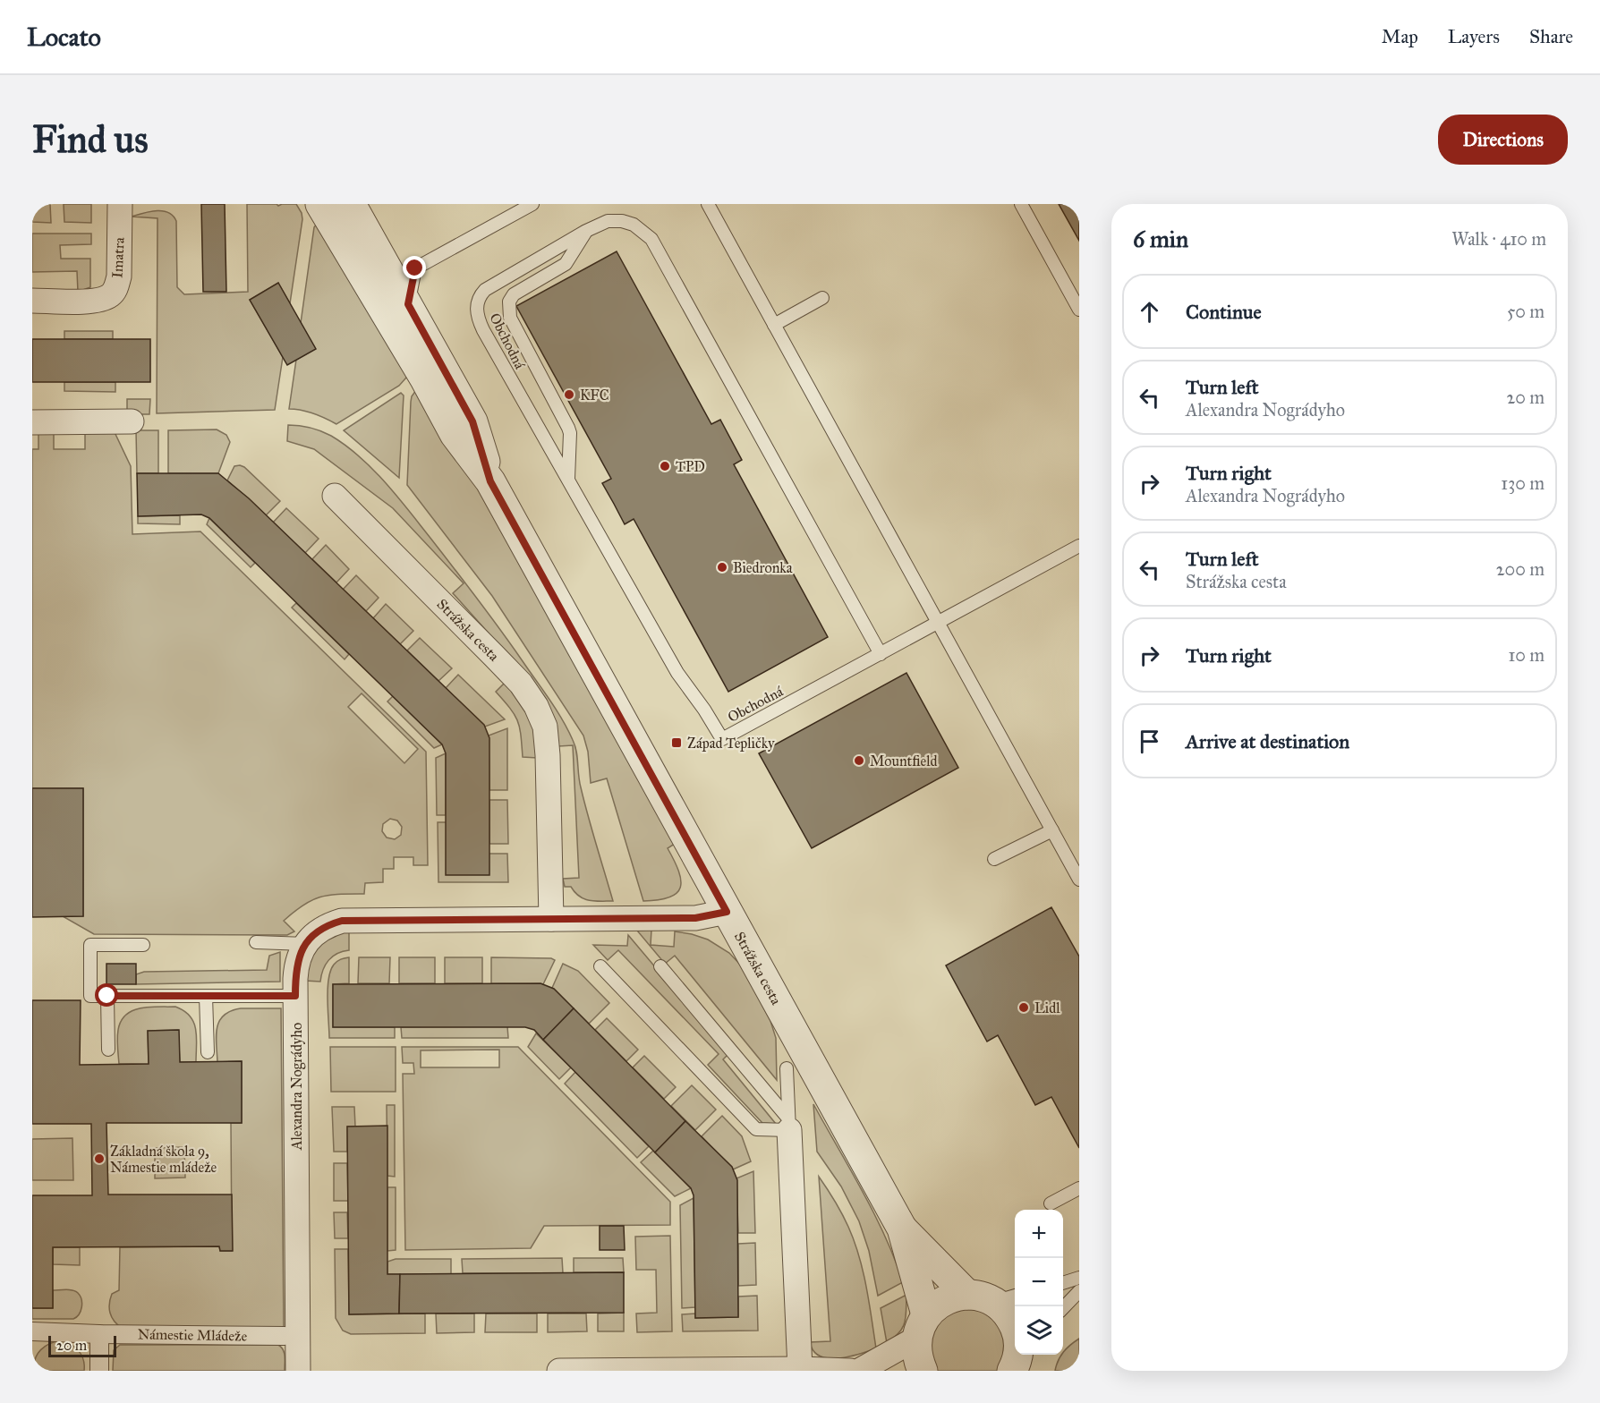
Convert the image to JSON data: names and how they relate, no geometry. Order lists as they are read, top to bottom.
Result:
{
  "streets": {
    "street": [
      "Imatra",
      "Strážska cesta",
      "Alexandra Nográdyho",
      "Námestie Mládeže"
    ],
    "lane": ["Obchodná"]
  },
  "crossings": [
    ["Strážska cesta", "Alexandra Nográdyho"]
  ],
  "places": {
    "other": [
      "KFC",
      "TPD",
      "Biedronka",
      "Mountfield",
      "Lidl",
      "Základná škola 9, Námestie mládeže"
    ],
    "transit": ["Západ Tepličky"]
  },
  "scale_bar": "20 m",
  "page": {
    "header": "Locato",
    "nav": ["Map", "Layers", "Share"],
    "buttons": "Directions",
    "title": "Find us",
    "heading": ["6 min", "Walk · 410 m"],
    "list": [
      ["Continue", "50 m"],
      ["Turn left", "Alexandra Nográdyho", "20 m"],
      ["Turn right", "Alexandra Nográdyho", "130 m"],
      ["Turn left", "Strážska cesta", "200 m"],
      ["Turn right", "10 m"],
      "Arrive at destination"
    ],
    "map_buttons": ["+", "−"],
    "scale": "20 m"
  }
}
